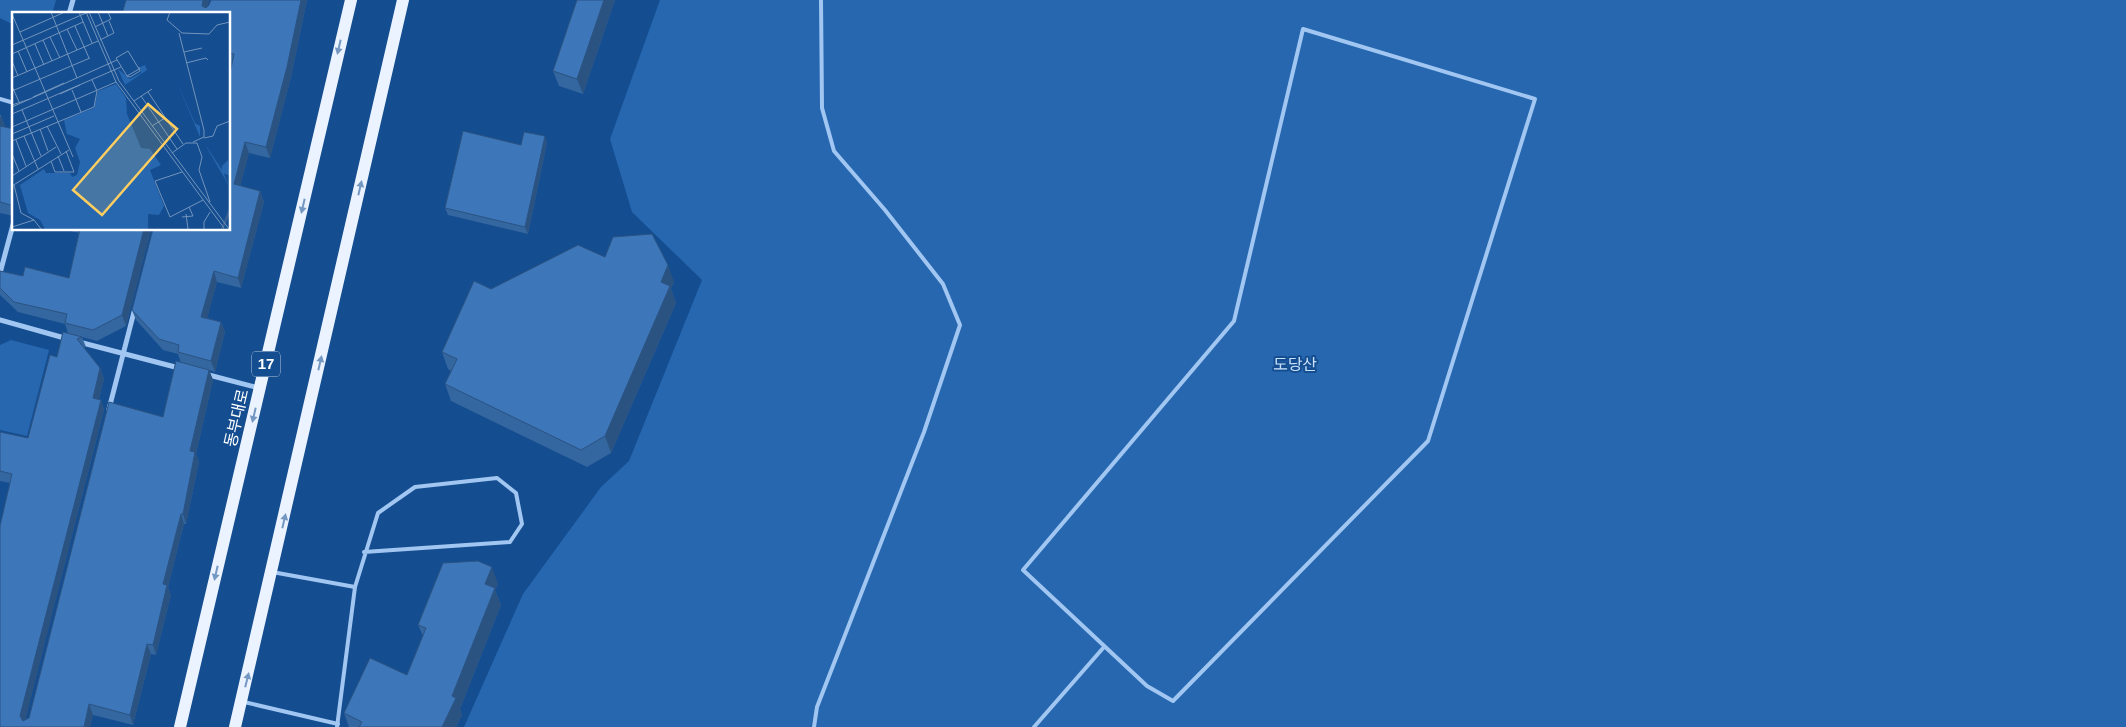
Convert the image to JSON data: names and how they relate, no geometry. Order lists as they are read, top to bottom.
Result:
{
  "streets": {
    "main road": ["17", "동부대로"]
  },
  "parks": ["도당산"]
}
